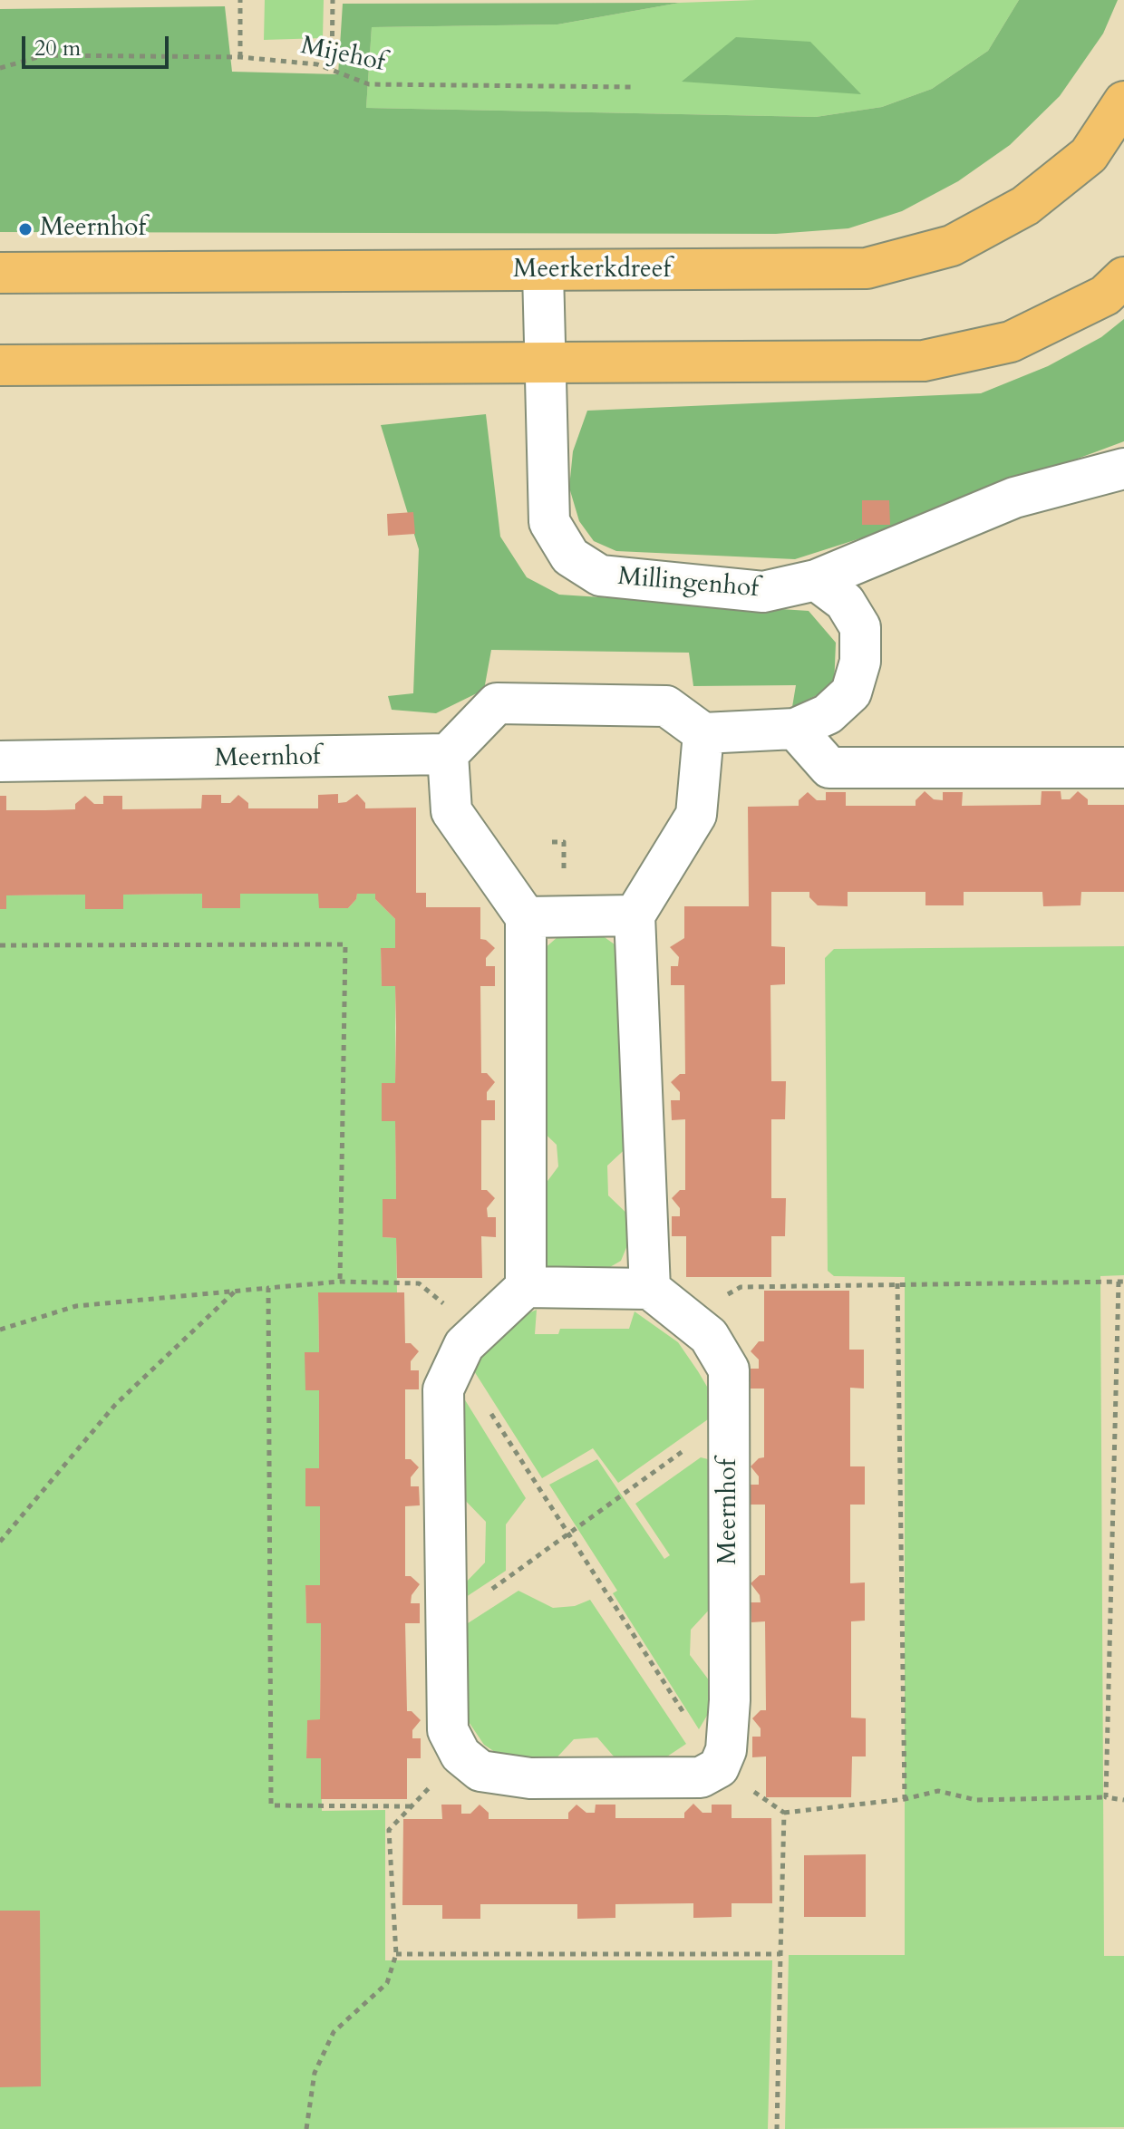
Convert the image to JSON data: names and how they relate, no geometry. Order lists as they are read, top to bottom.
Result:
{
  "streets": {
    "main road": ["Meerkerkdreef"],
    "street": ["Millingenhof", "Meernhof"],
    "path": ["Mijehof"]
  },
  "crossings": [
    ["Meerkerkdreef", "Millingenhof"]
  ],
  "places": ["Meernhof"],
  "scale_bar": "20 m"
}
